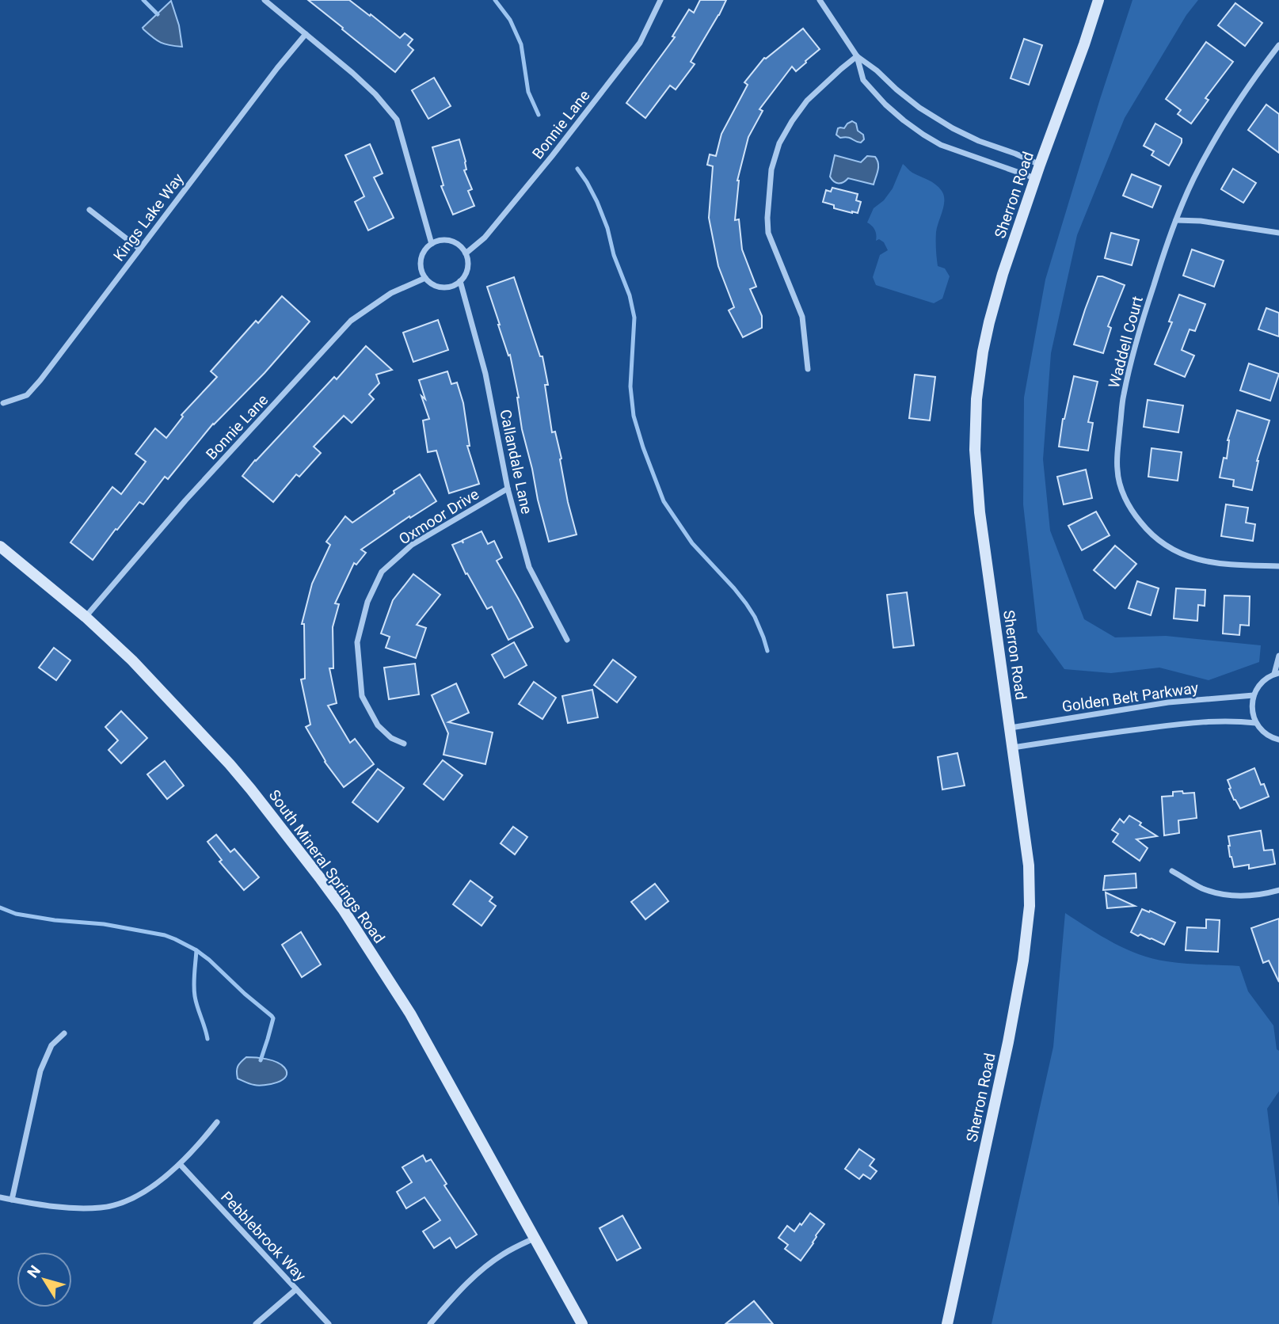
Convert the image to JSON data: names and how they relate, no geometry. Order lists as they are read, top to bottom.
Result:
{
  "streets": {
    "main road": ["Sherron Road", "South Mineral Springs Road"],
    "street": [
      "Bonnie Lane",
      "Kings Lake Way",
      "Waddell Court",
      "Callandale Lane",
      "Oxmoor Drive",
      "Golden Belt Parkway",
      "Pebblebrook Way"
    ]
  },
  "crossings": [
    ["Bonnie Lane", "Callandale Lane"],
    ["Bonnie Lane", "South Mineral Springs Road"],
    ["Sherron Road", "Golden Belt Parkway"],
    ["Callandale Lane", "Oxmoor Drive"]
  ],
  "north": "top left"
}
